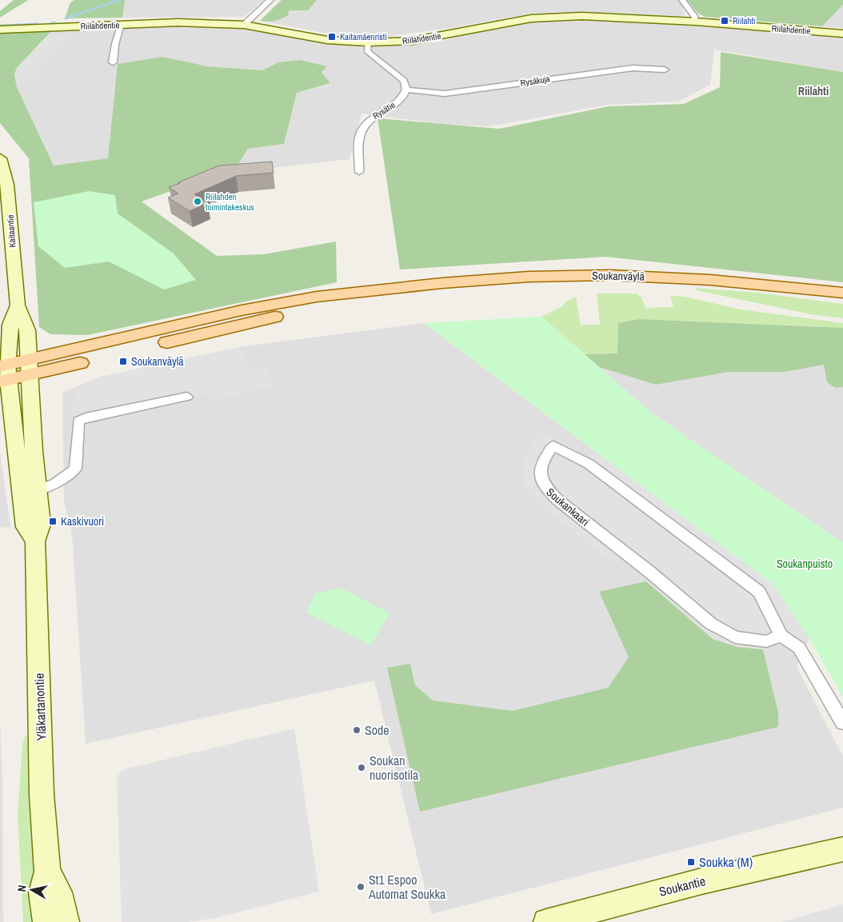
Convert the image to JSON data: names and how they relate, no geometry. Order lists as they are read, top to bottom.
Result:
{
  "streets": {
    "main road": ["Soukanväylä"],
    "street": [
      "Riilahdentie",
      "Rysäkuja",
      "Rysätie",
      "Kaitaantie",
      "Soukankaari",
      "Yläkartanontie",
      "Soukantie"
    ]
  },
  "crossings": [
    ["Rysäkuja", "Rysätie"],
    ["Kaitaantie", "Soukanväylä"],
    ["Kaitaantie", "Yläkartanontie"],
    ["Soukanväylä", "Yläkartanontie"]
  ],
  "districts": ["Riilahti"],
  "parks": ["Soukanpuisto"],
  "places": {
    "transit": [
      "Riilahti",
      "Kaitamäenristi",
      "Soukanväylä",
      "Kaskivuori",
      "Soukka (M)"
    ],
    "other": [
      "Riilahden toimintakeskus",
      "Sode",
      "Soukan nuorisotila",
      "St1 Espoo Automat Soukka"
    ]
  },
  "north": "left"
}
